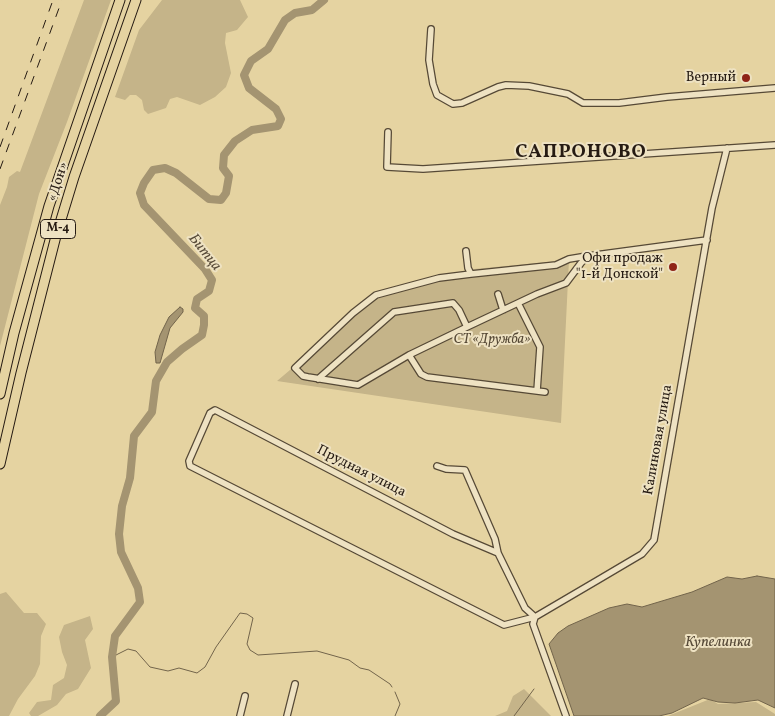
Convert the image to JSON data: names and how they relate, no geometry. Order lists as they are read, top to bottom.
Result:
{
  "streets": {
    "highway": ["«Дон»", "М-4"],
    "street": ["Калиновая улица", "Прудная улица"]
  },
  "crossings": [
    ["Калиновая улица", "Прудная улица"]
  ],
  "districts": ["САПРОНОВО"],
  "water": ["Битца", "Купелинка"],
  "parks": ["СТ «Дружба»"],
  "places": ["Верный", "Офи продаж \"1-й Донской\""]
}
